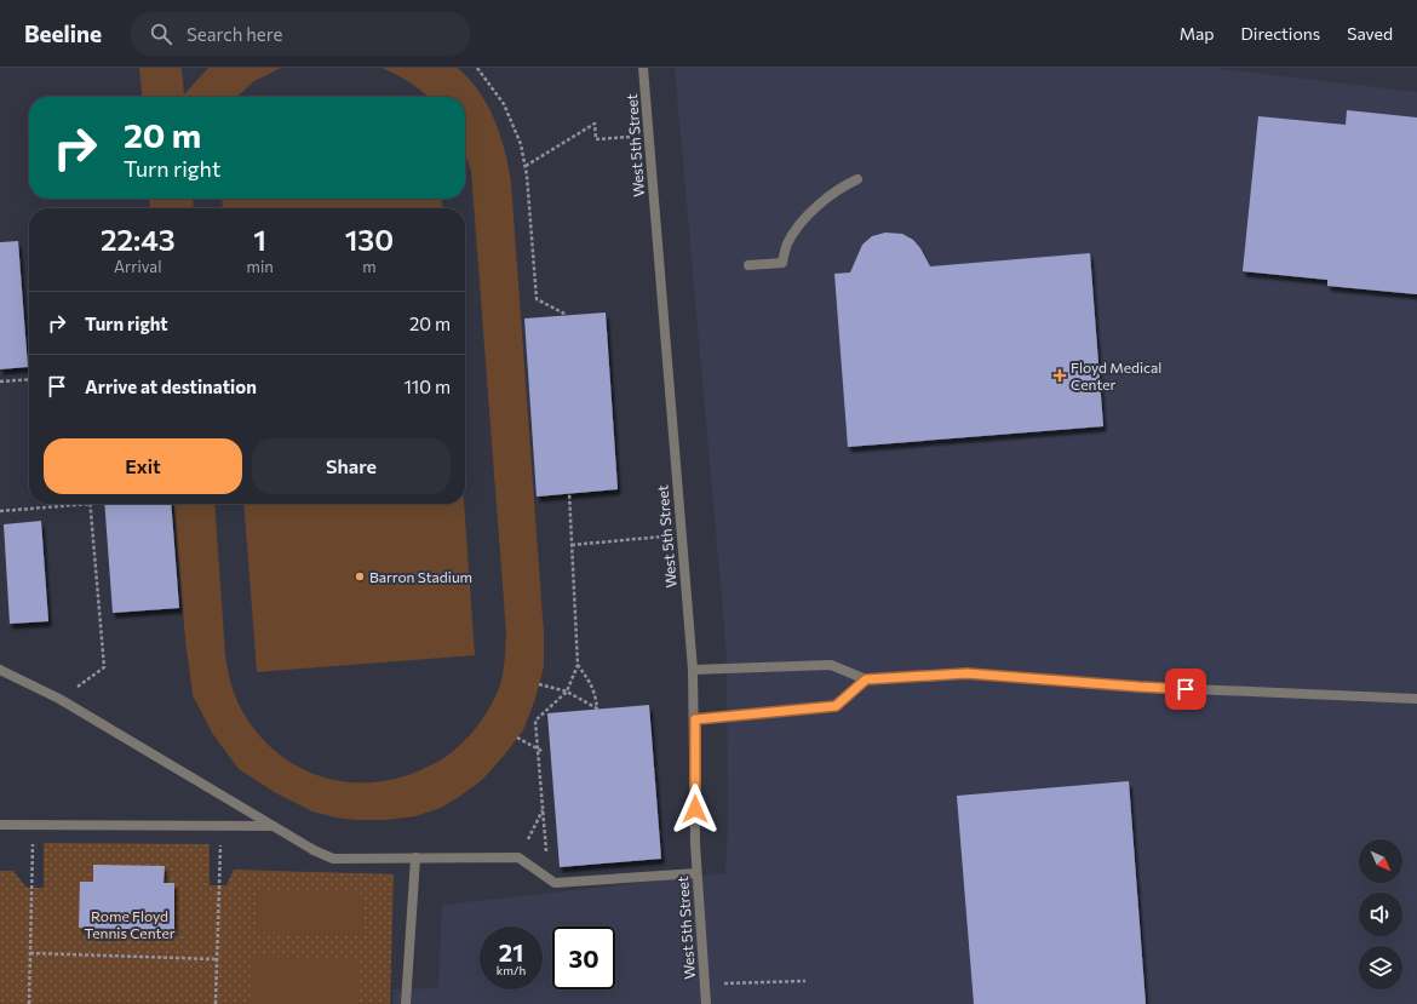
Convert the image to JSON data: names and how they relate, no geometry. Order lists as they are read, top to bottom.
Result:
{
  "streets": {
    "street": ["West 5th Street"]
  },
  "parks": ["Rome Floyd Tennis Center"],
  "places": {
    "health": ["Floyd Medical Center"],
    "other": ["Barron Stadium"]
  },
  "north": "bottom right",
  "page": {
    "header": "Beeline",
    "search": "Search here",
    "nav": ["Map", "Directions", "Saved"],
    "turn": ["20 m", "Turn right"],
    "eta": [
      "22:43",
      "Arrival",
      "1",
      "min",
      "130",
      "m"
    ],
    "list": [
      {
        "name": "Turn right",
        "value": "20 m"
      },
      {
        "name": "Arrive at destination",
        "value": "110 m"
      }
    ],
    "buttons": ["Exit", "Share"],
    "speed": "21 km/h",
    "limit": "30"
  }
}
